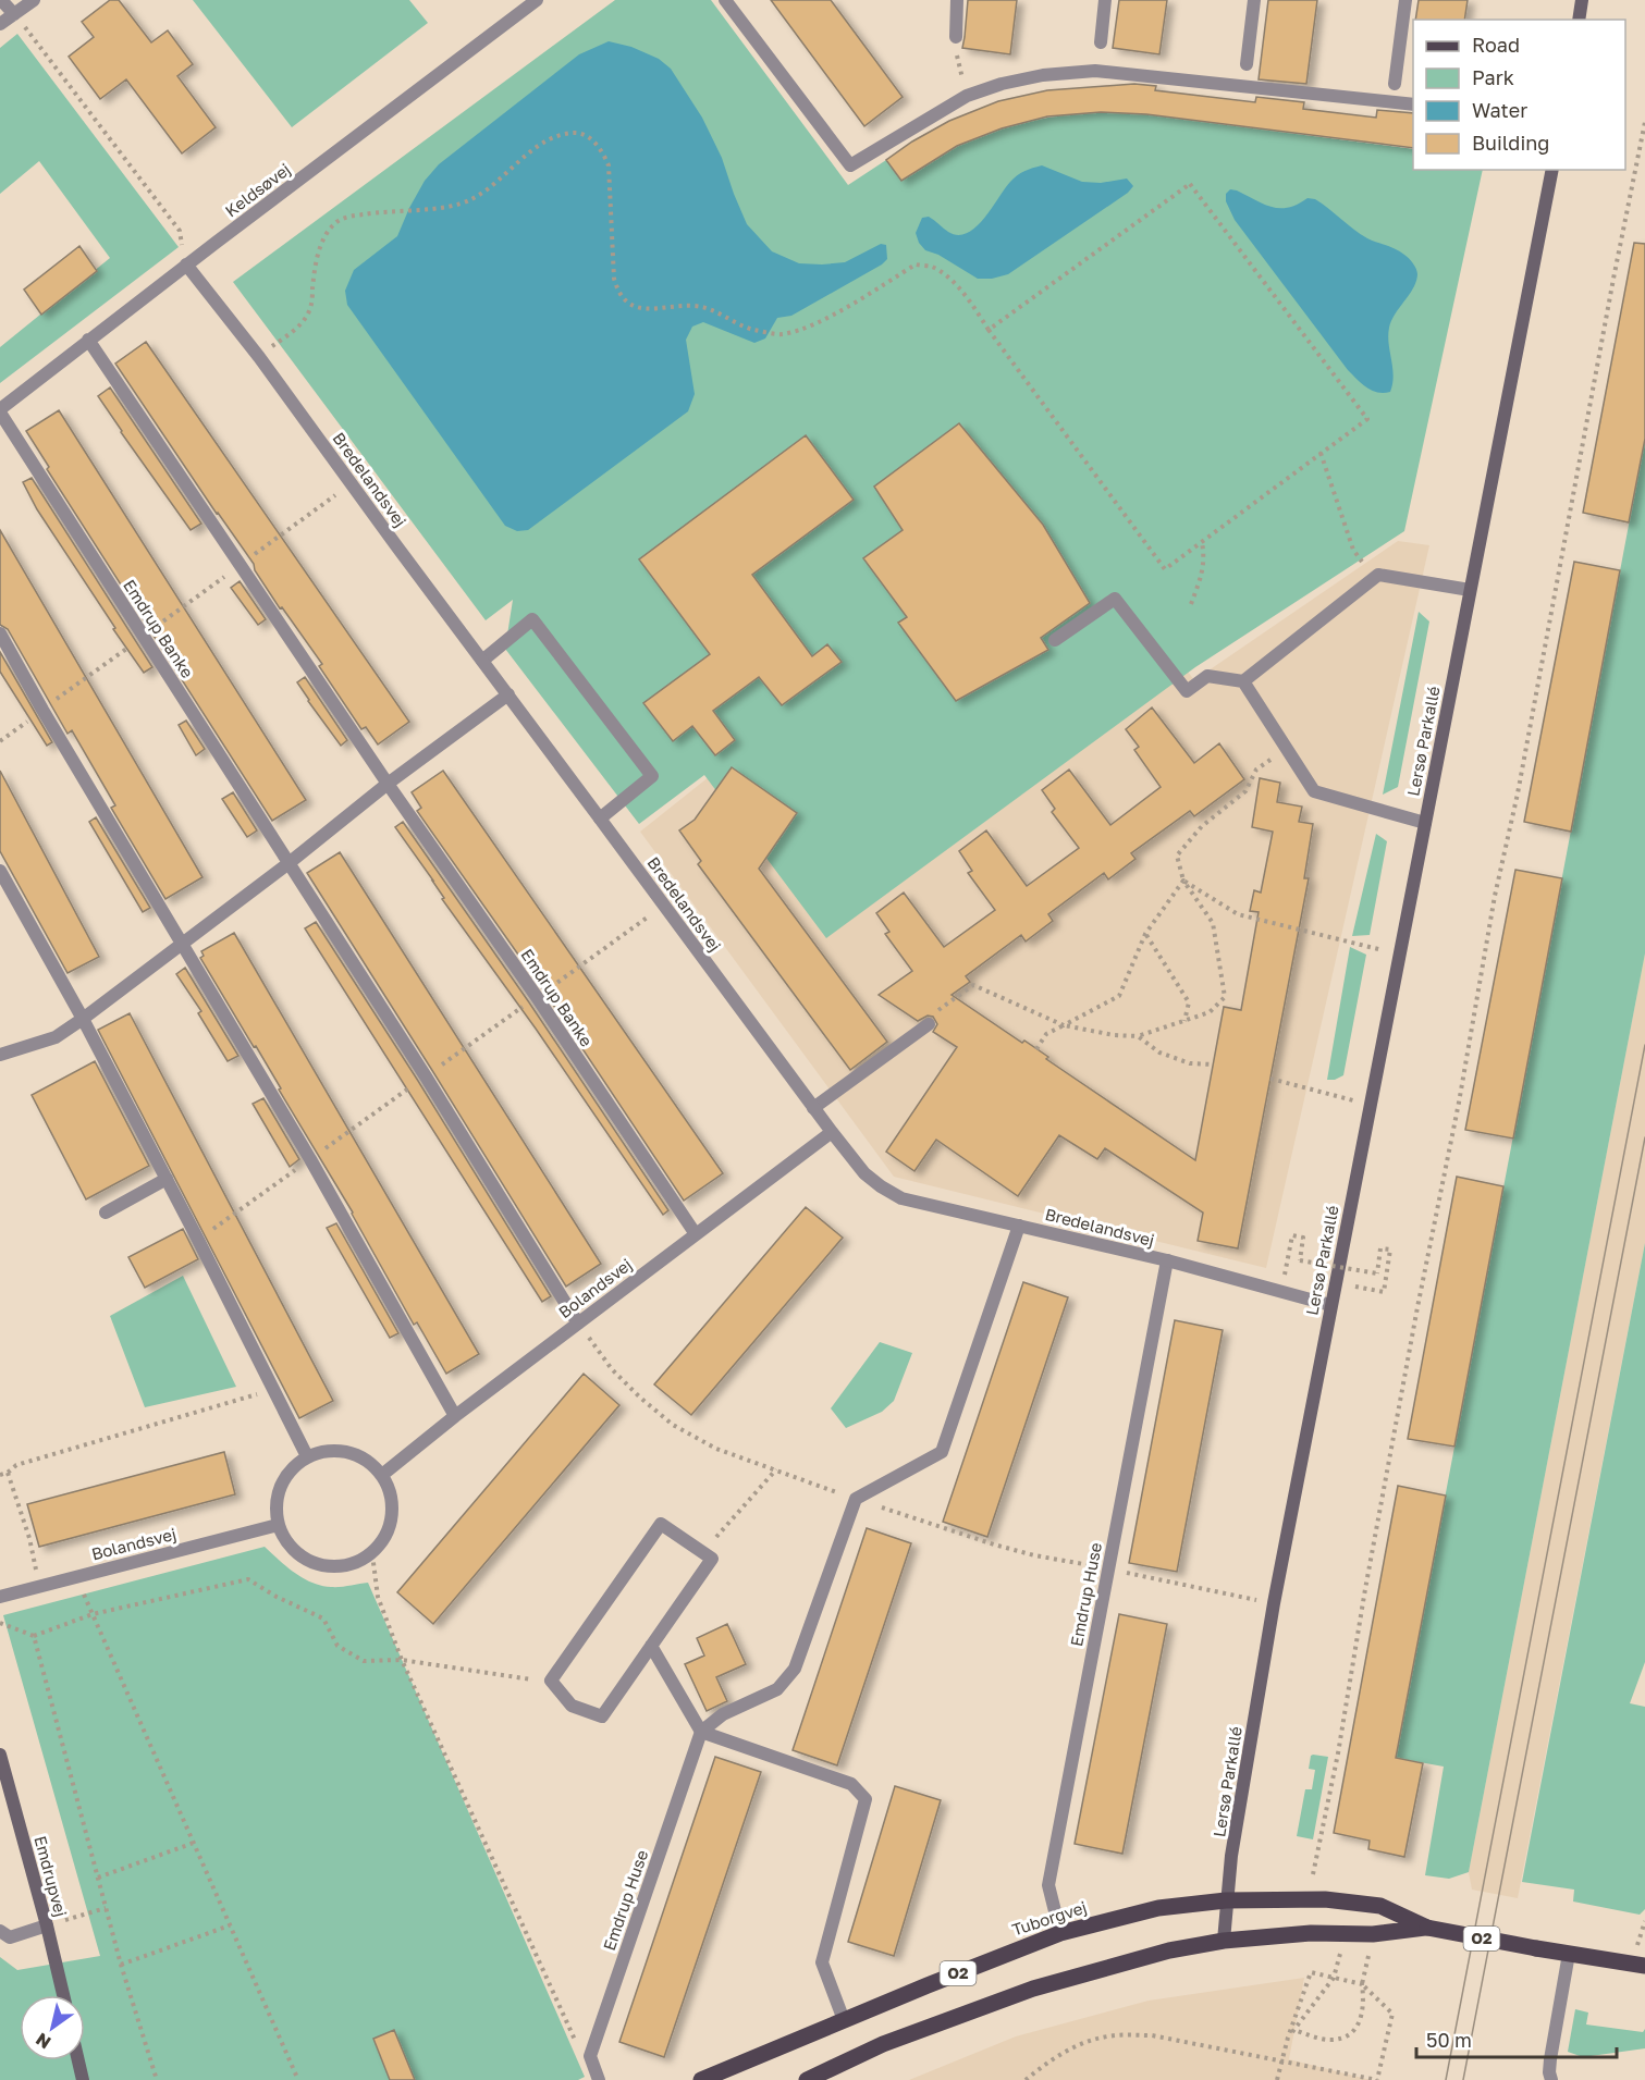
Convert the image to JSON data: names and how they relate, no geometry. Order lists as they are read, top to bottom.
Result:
{
  "streets": {
    "main road": ["Tuborgvej", "O2"],
    "street": [
      "Keldsøvej",
      "Bredelandsvej",
      "Emdrup Banke",
      "Lersø Parkallé",
      "Bolandsvej",
      "Emdrup Huse",
      "Emdrupvej"
    ]
  },
  "crossings": [
    ["Keldsøvej", "Bredelandsvej"],
    ["Keldsøvej", "Emdrup Banke"],
    ["Bredelandsvej", "Lersø Parkallé"],
    ["Bredelandsvej", "Bolandsvej"],
    ["Bredelandsvej", "Emdrup Huse"],
    ["Emdrup Banke", "Bolandsvej"],
    ["Lersø Parkallé", "Tuborgvej"],
    ["Emdrup Huse", "Tuborgvej"]
  ],
  "legend": [
    "Road",
    "Park",
    "Water",
    "Building"
  ],
  "scale_bar": "50 m",
  "north": "bottom left"
}
